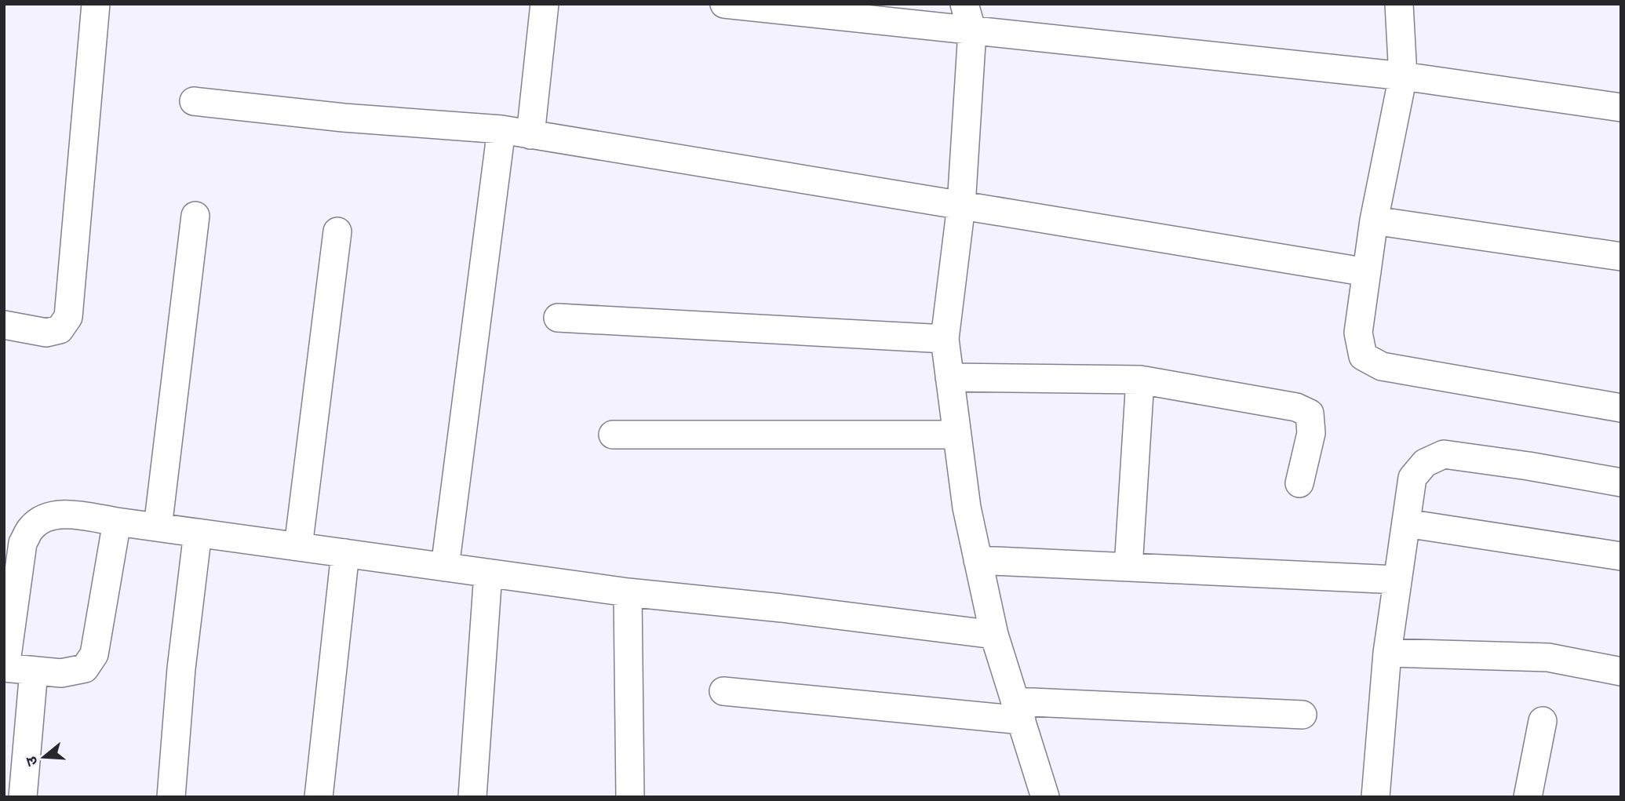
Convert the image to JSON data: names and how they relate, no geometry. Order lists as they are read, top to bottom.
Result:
{
  "north": "left"
}
